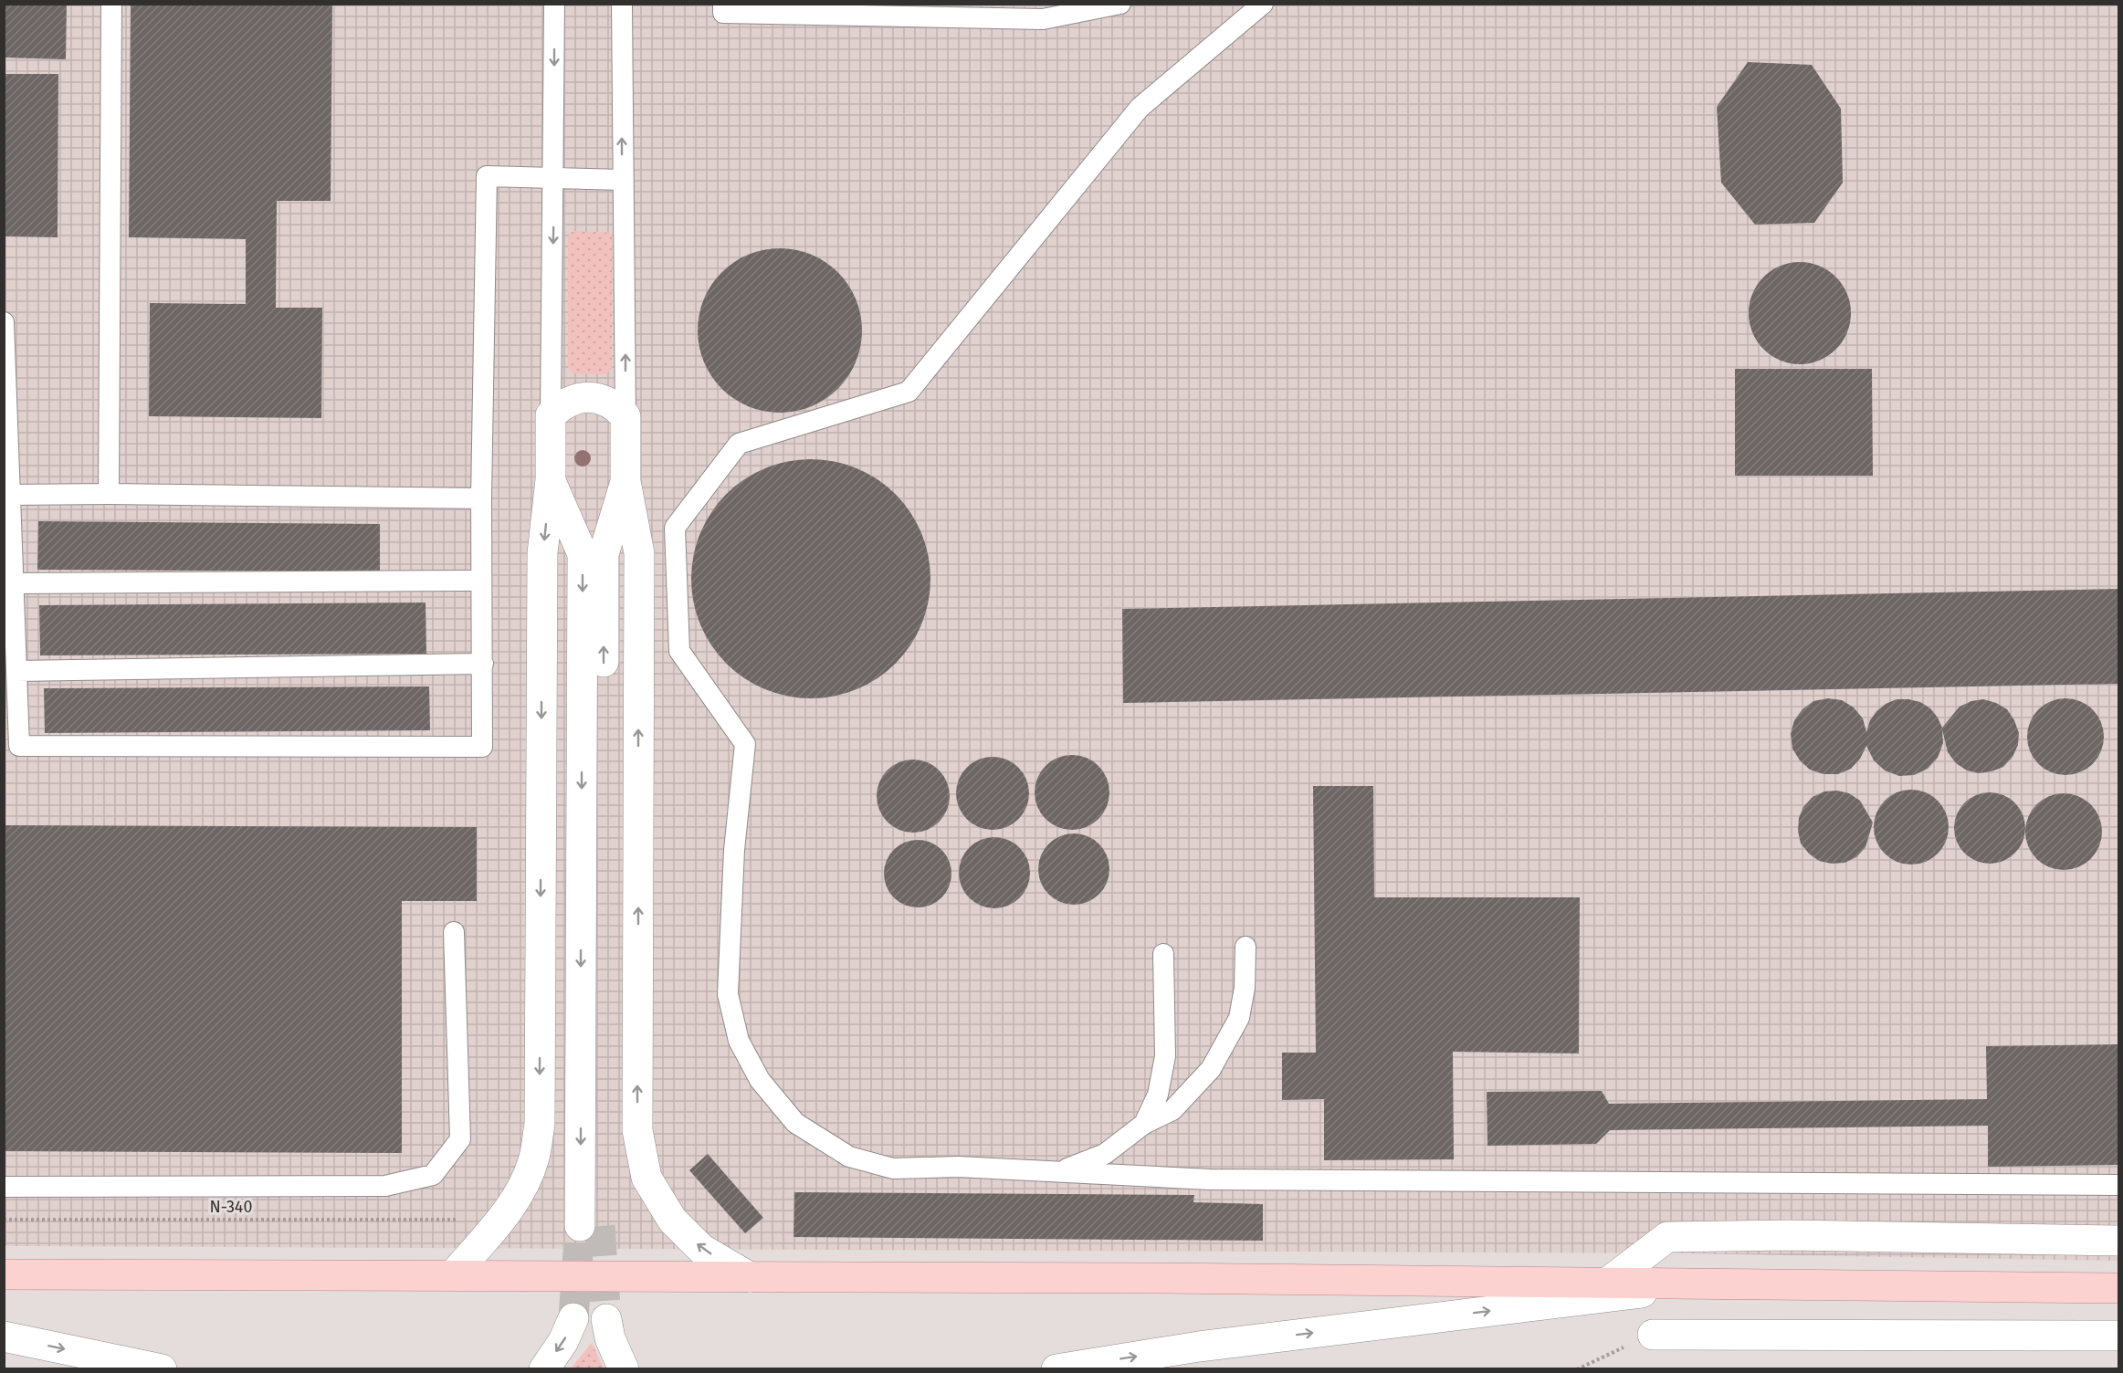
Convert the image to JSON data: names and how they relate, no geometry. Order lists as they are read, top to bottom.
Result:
{
  "streets": {
    "path": ["N-340"]
  }
}
